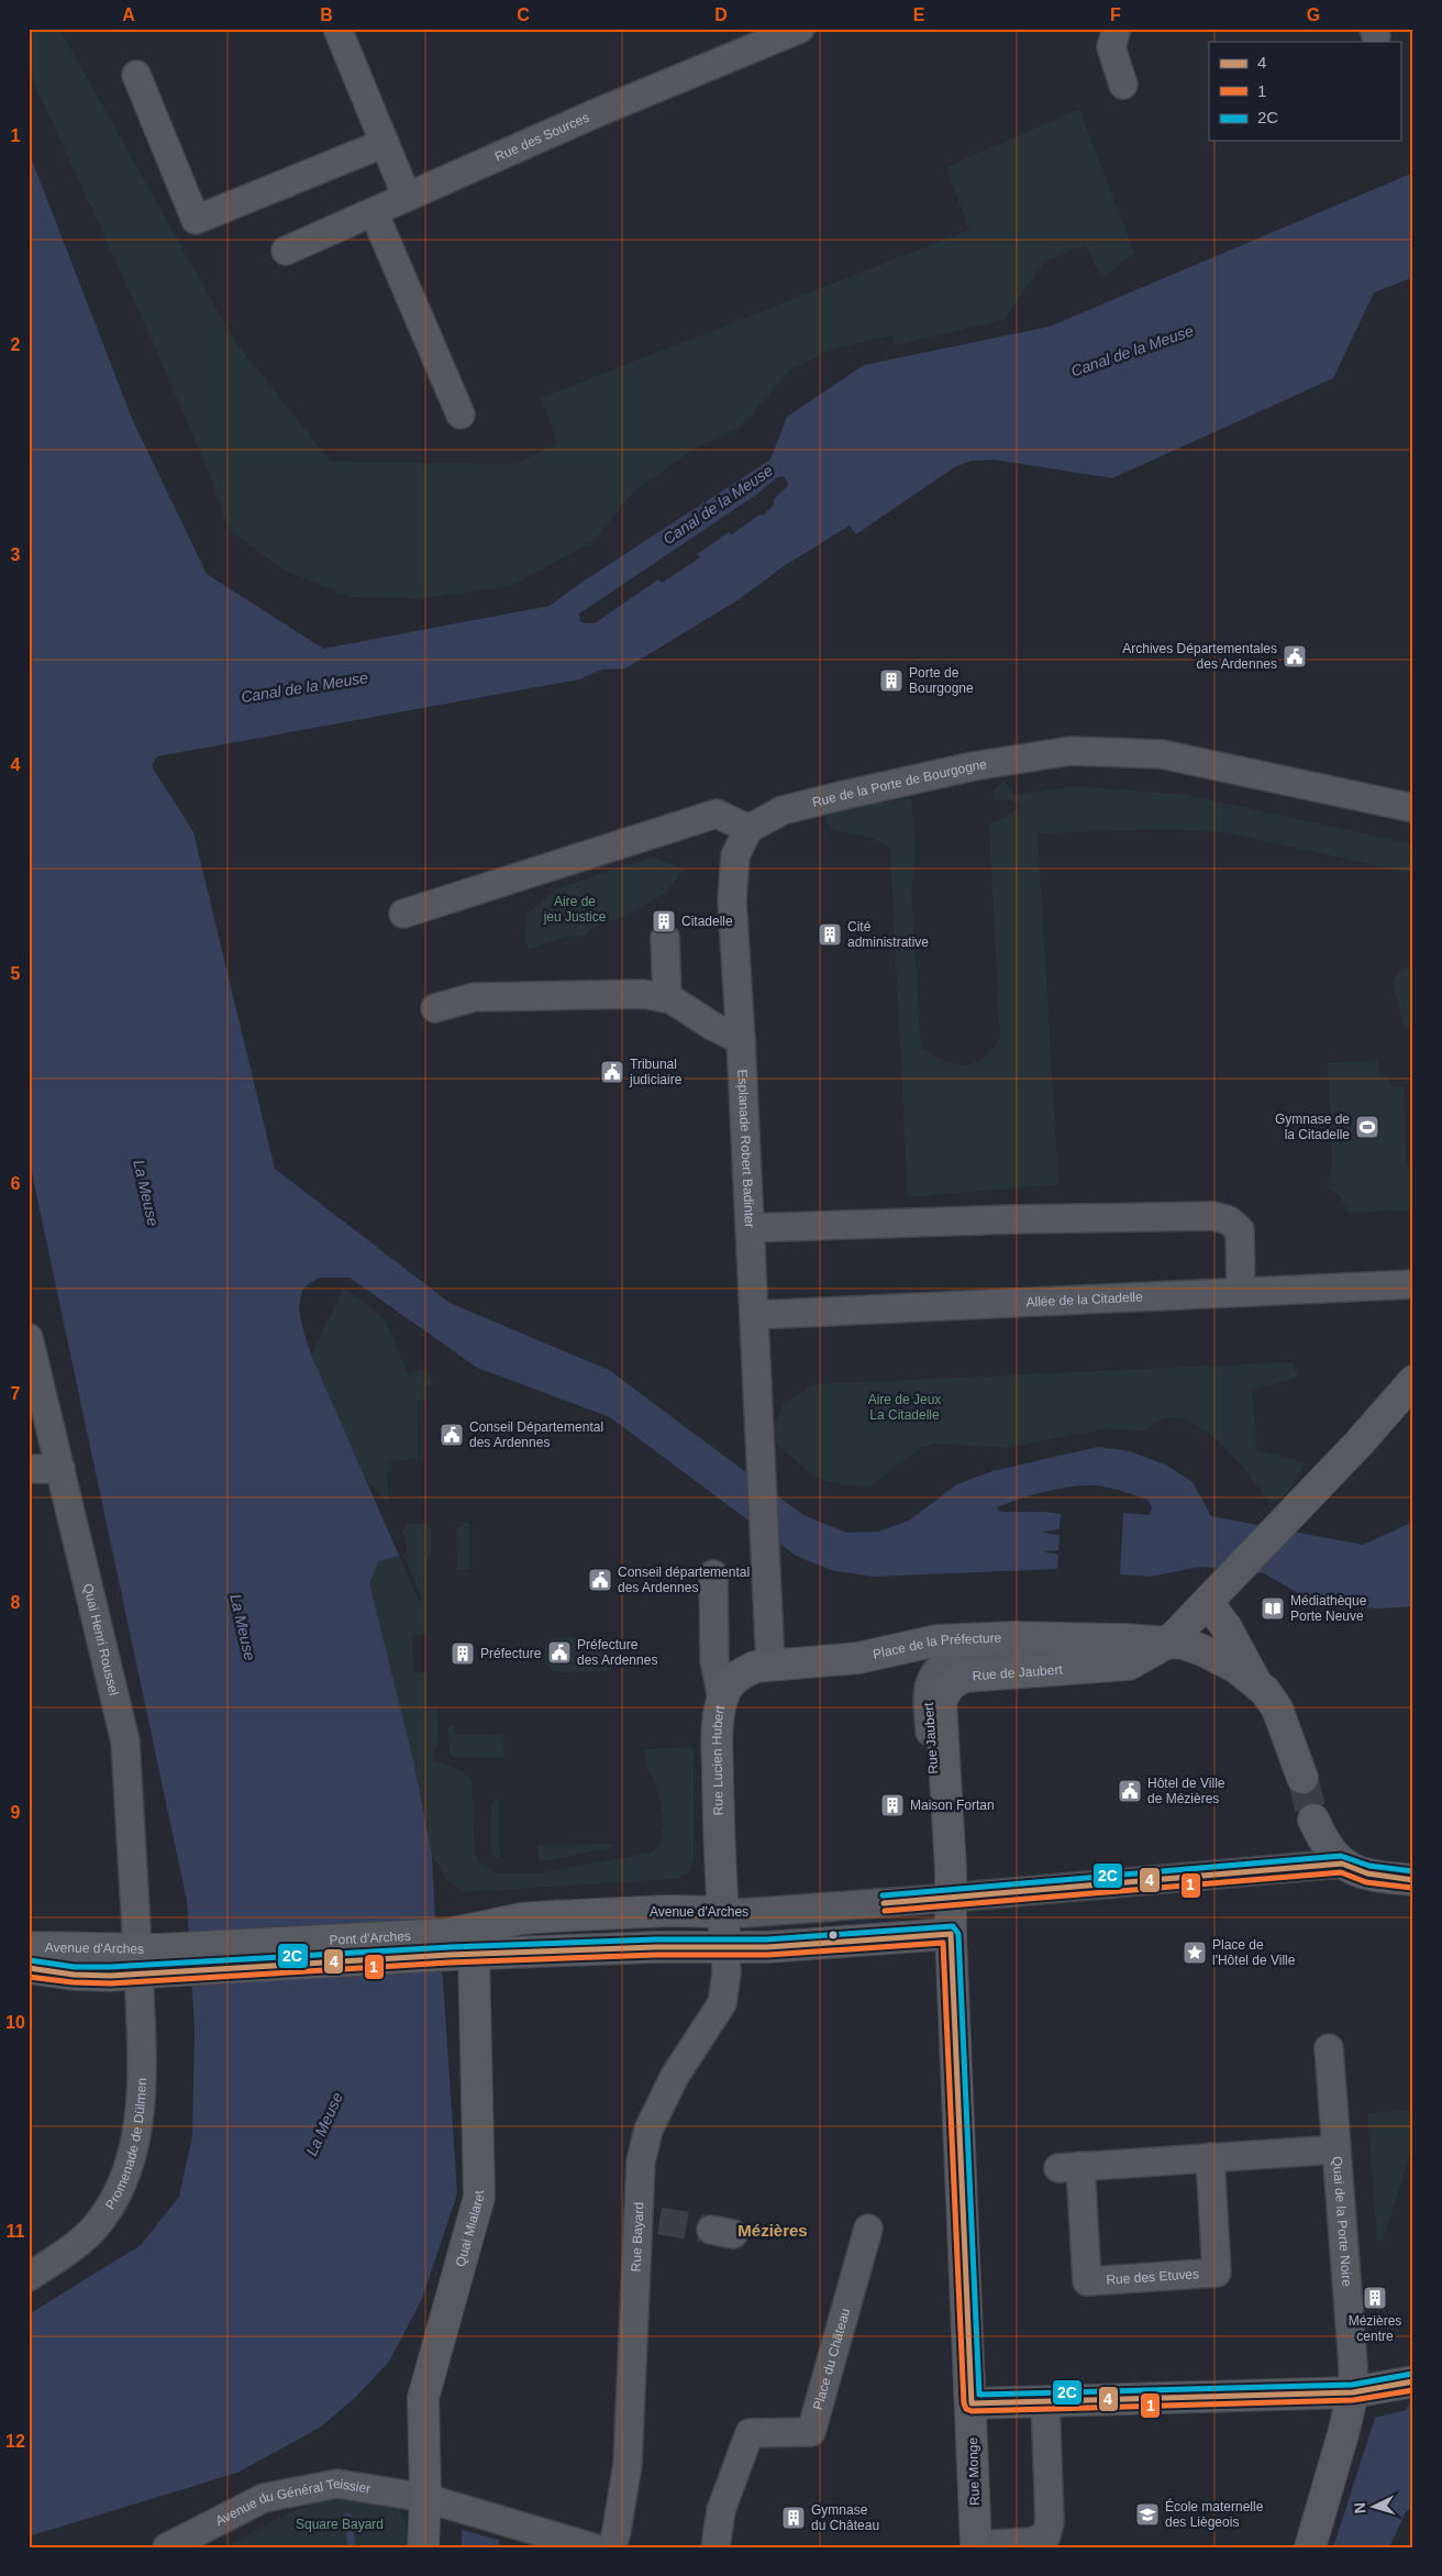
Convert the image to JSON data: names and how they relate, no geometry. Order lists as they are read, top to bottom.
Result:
{
  "streets": {
    "main road": [
      "Place de la Préfecture",
      "Rue de Jaubert",
      "Rue Lucien Hubert",
      "Avenue d'Arches",
      "Pont d'Arches",
      "Quai Mialaret",
      "Rue Monge"
    ],
    "street": [
      "Rue des Sources",
      "Rue de la Porte de Bourgogne",
      "Esplanade Robert Badinter",
      "Allée de la Citadelle",
      "Quai Henri Roussel",
      "Rue Jaubert",
      "Promenade de Dülmen",
      "Quai de la Porte Noire",
      "Rue Bayard",
      "Rue des Etuves",
      "Place du Château",
      "Avenue du Général Teissier"
    ]
  },
  "crossings": [
    ["Rue de la Porte de Bourgogne", "Esplanade Robert Badinter"],
    ["Esplanade Robert Badinter", "Allée de la Citadelle"],
    ["Esplanade Robert Badinter", "Place de la Préfecture"],
    ["Quai Henri Roussel", "Avenue d'Arches"],
    ["Quai Henri Roussel", "Pont d'Arches"],
    ["Quai Henri Roussel", "Promenade de Dülmen"],
    ["Place de la Préfecture", "Rue de Jaubert"],
    ["Place de la Préfecture", "Rue Jaubert"],
    ["Place de la Préfecture", "Rue Lucien Hubert"],
    ["Rue de Jaubert", "Rue Jaubert"],
    ["Rue de Jaubert", "Avenue d'Arches"],
    ["Rue de Jaubert", "Rue Monge"],
    ["Rue Jaubert", "Avenue d'Arches"],
    ["Rue Lucien Hubert", "Avenue d'Arches"],
    ["Rue Lucien Hubert", "Rue Bayard"],
    ["Avenue d'Arches", "Pont d'Arches"],
    ["Avenue d'Arches", "Promenade de Dülmen"],
    ["Avenue d'Arches", "Quai Mialaret"],
    ["Pont d'Arches", "Promenade de Dülmen"],
    ["Pont d'Arches", "Quai Mialaret"],
    ["Quai de la Porte Noire", "Rue des Etuves"],
    ["Quai Mialaret", "Avenue du Général Teissier"]
  ],
  "districts": ["Mézières"],
  "water": ["Canal de la Meuse", "La Meuse"],
  "parks": ["Aire de jeu Justice", "Aire de Jeux La Citadelle", "Square Bayard"],
  "places": {
    "public building": [
      "Archives Départementales des Ardennes",
      "Tribunal judiciaire",
      "Conseil Départemental des Ardennes",
      "Conseil départemental des Ardennes",
      "Préfecture des Ardennes",
      "Hôtel de Ville de Mézières"
    ],
    "building": [
      "Porte de Bourgogne",
      "Citadelle",
      "Cité administrative",
      "Préfecture",
      "Maison Fortan",
      "Mézières centre",
      "Gymnase du Château"
    ],
    "sports": ["Gymnase de la Citadelle"],
    "library": ["Médiathèque Porte Neuve"],
    "place": ["Place de l'Hôtel de Ville"],
    "school or university": ["École maternelle des Liègeois"]
  },
  "lines": ["transit line 2C", "transit line 4", "transit line 1"],
  "legend": ["4", "1", "2C"],
  "north": "left",
  "grid": {
    "columns": [
      "A",
      "B",
      "C",
      "D",
      "E",
      "F",
      "G"
    ],
    "rows": [
      "1",
      "2",
      "3",
      "4",
      "5",
      "6",
      "7",
      "8",
      "9",
      "10",
      "11",
      "12"
    ]
  }
}
